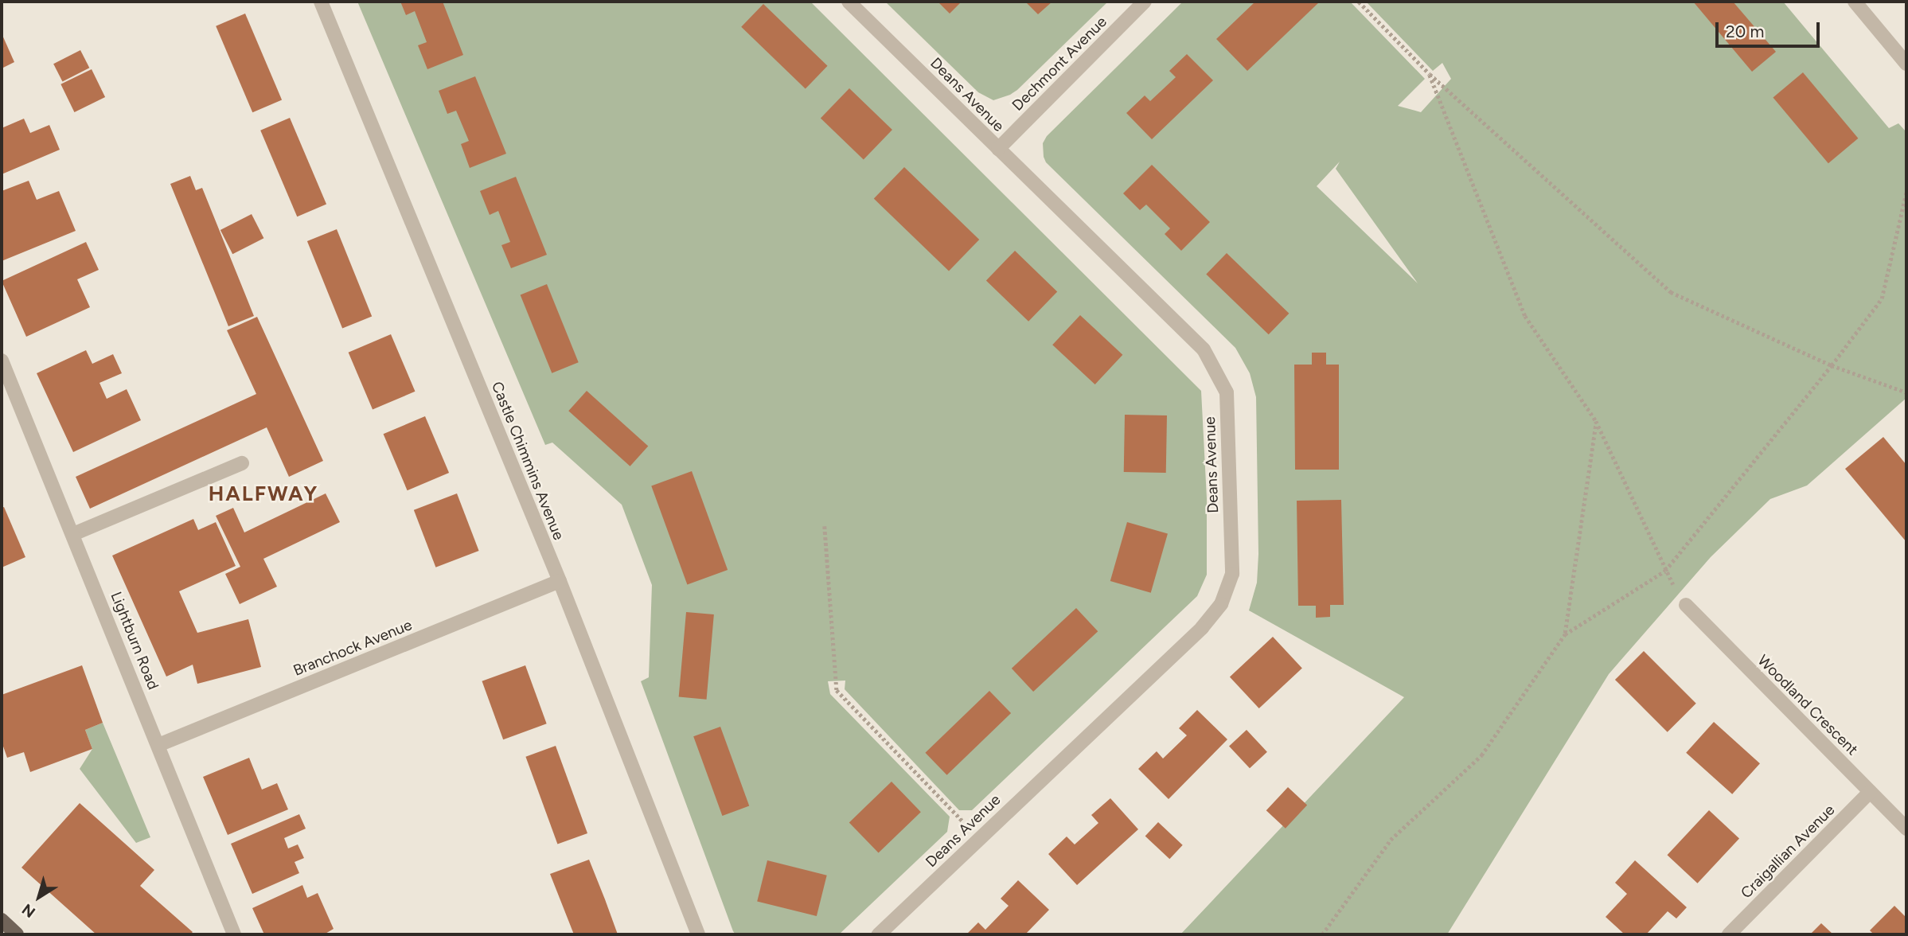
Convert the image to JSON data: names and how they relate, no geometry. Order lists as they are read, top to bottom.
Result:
{
  "streets": {
    "street": [
      "Dechmont Avenue",
      "Deans Avenue",
      "Castle Chimmins Avenue",
      "Lightburn Road",
      "Branchock Avenue",
      "Woodland Crescent",
      "Craigallian Avenue"
    ]
  },
  "crossings": [
    ["Dechmont Avenue", "Deans Avenue"],
    ["Castle Chimmins Avenue", "Branchock Avenue"],
    ["Lightburn Road", "Branchock Avenue"],
    ["Woodland Crescent", "Craigallian Avenue"]
  ],
  "districts": ["HALFWAY"],
  "scale_bar": "20 m",
  "north": "bottom left"
}
